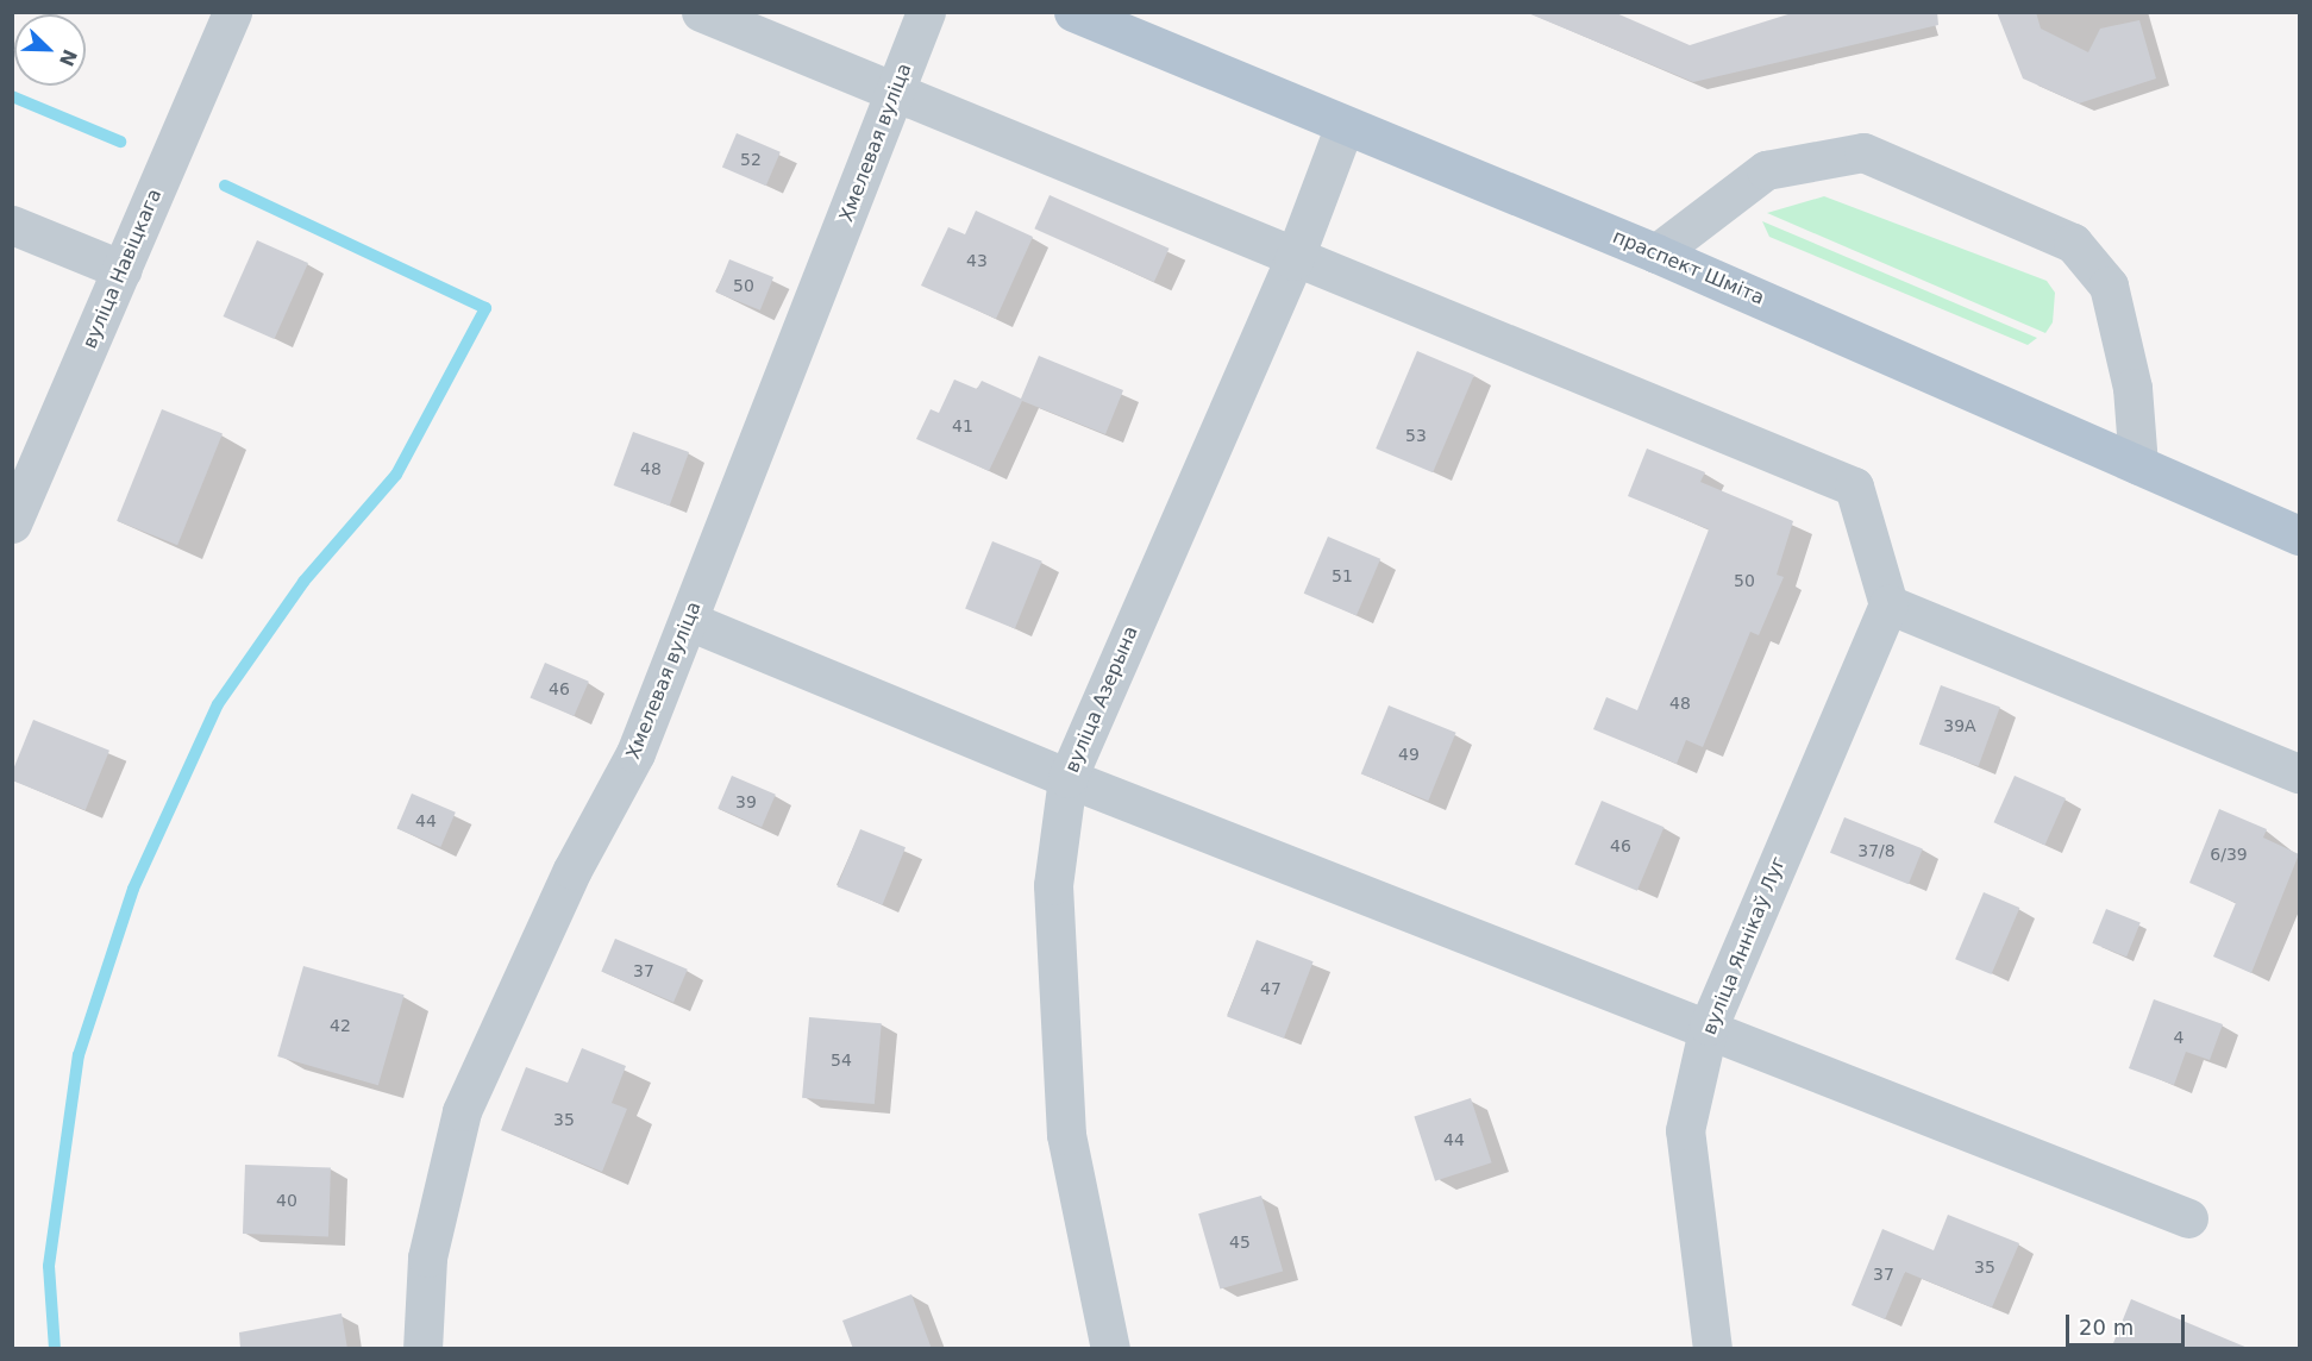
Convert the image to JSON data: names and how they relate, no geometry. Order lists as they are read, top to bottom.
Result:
{
  "streets": {
    "main road": ["праспект Шміта"],
    "street": [
      "Хмелевая вуліца",
      "вуліца Навіцкага",
      "вуліца Азерына",
      "вуліца Яннікаў Луг"
    ]
  },
  "crossings": [
    ["праспект Шміта", "вуліца Азерына"]
  ],
  "house_numbers": [
    "52",
    "43",
    "50",
    "41",
    "53",
    "48",
    "51",
    "50",
    "46",
    "48",
    "39А",
    "49",
    "39",
    "44",
    "46",
    "37/8",
    "6/39",
    "37",
    "47",
    "42",
    "4",
    "54",
    "35",
    "44",
    "40",
    "45",
    "35",
    "37"
  ],
  "scale_bar": "20 m",
  "north": "bottom right"
}
